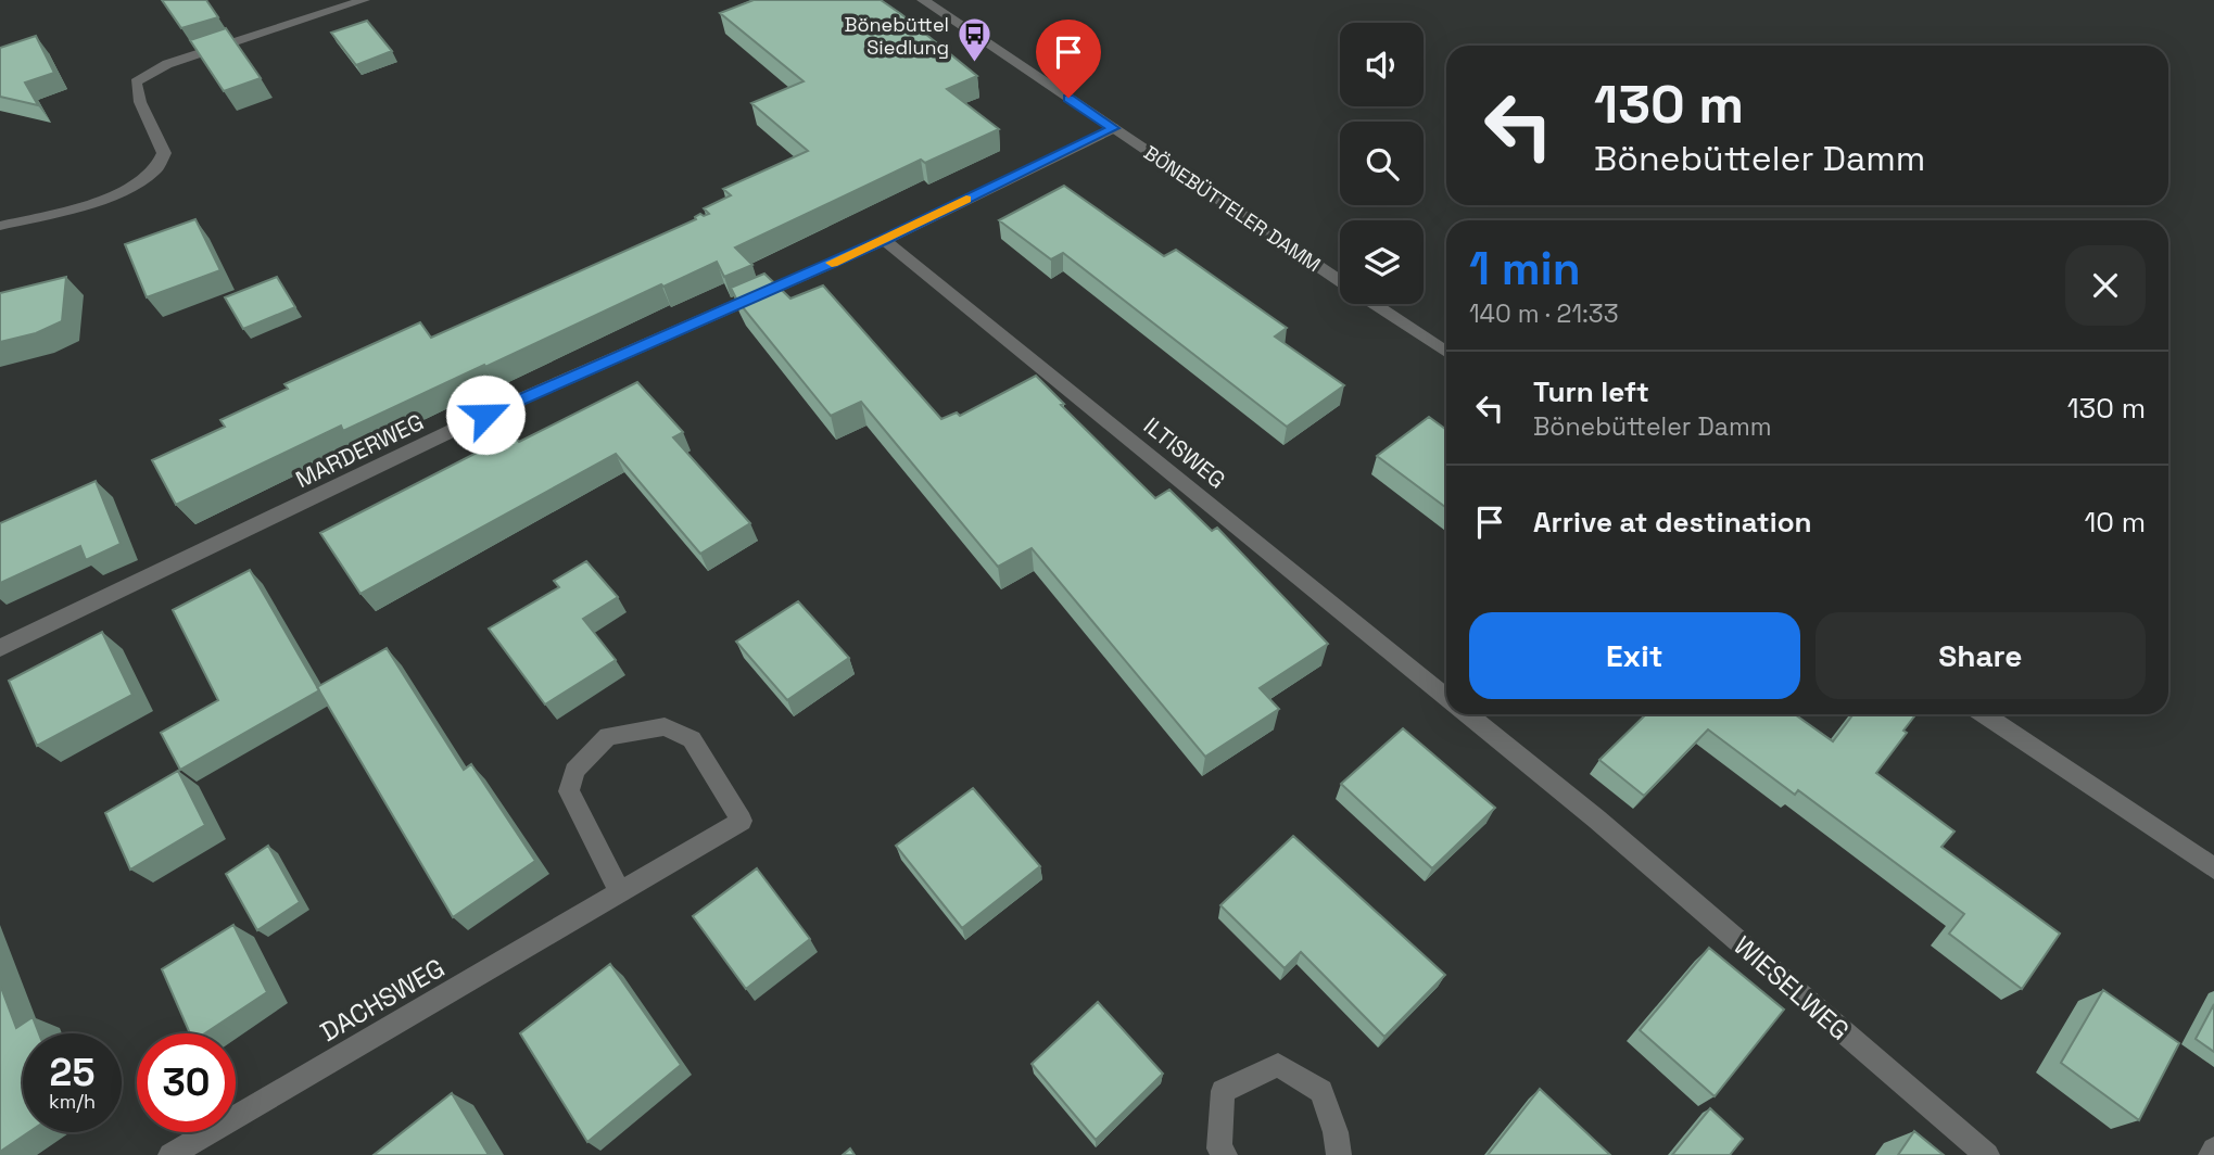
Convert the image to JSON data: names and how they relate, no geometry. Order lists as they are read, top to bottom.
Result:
{
  "streets": {
    "street": [
      "BÖNEBÜTTELER DAMM",
      "MARDERWEG",
      "ILTISWEG",
      "WIESELWEG",
      "DACHSWEG"
    ]
  },
  "crossings": [
    ["BÖNEBÜTTELER DAMM", "MARDERWEG"],
    ["MARDERWEG", "ILTISWEG"],
    ["ILTISWEG", "WIESELWEG"]
  ],
  "places": {
    "bus stop": ["Bönebüttel Siedlung"]
  },
  "page": {
    "turn": ["130 m", "Bönebütteler Damm"],
    "heading": ["1 min", "140 m · 21:33"],
    "list": [
      {
        "name": "Turn left",
        "note": "Bönebütteler Damm",
        "value": "130 m"
      },
      {
        "name": "Arrive at destination",
        "value": "10 m"
      }
    ],
    "buttons": ["Exit", "Share"],
    "speed": "25 km/h",
    "limit": "30"
  }
}
